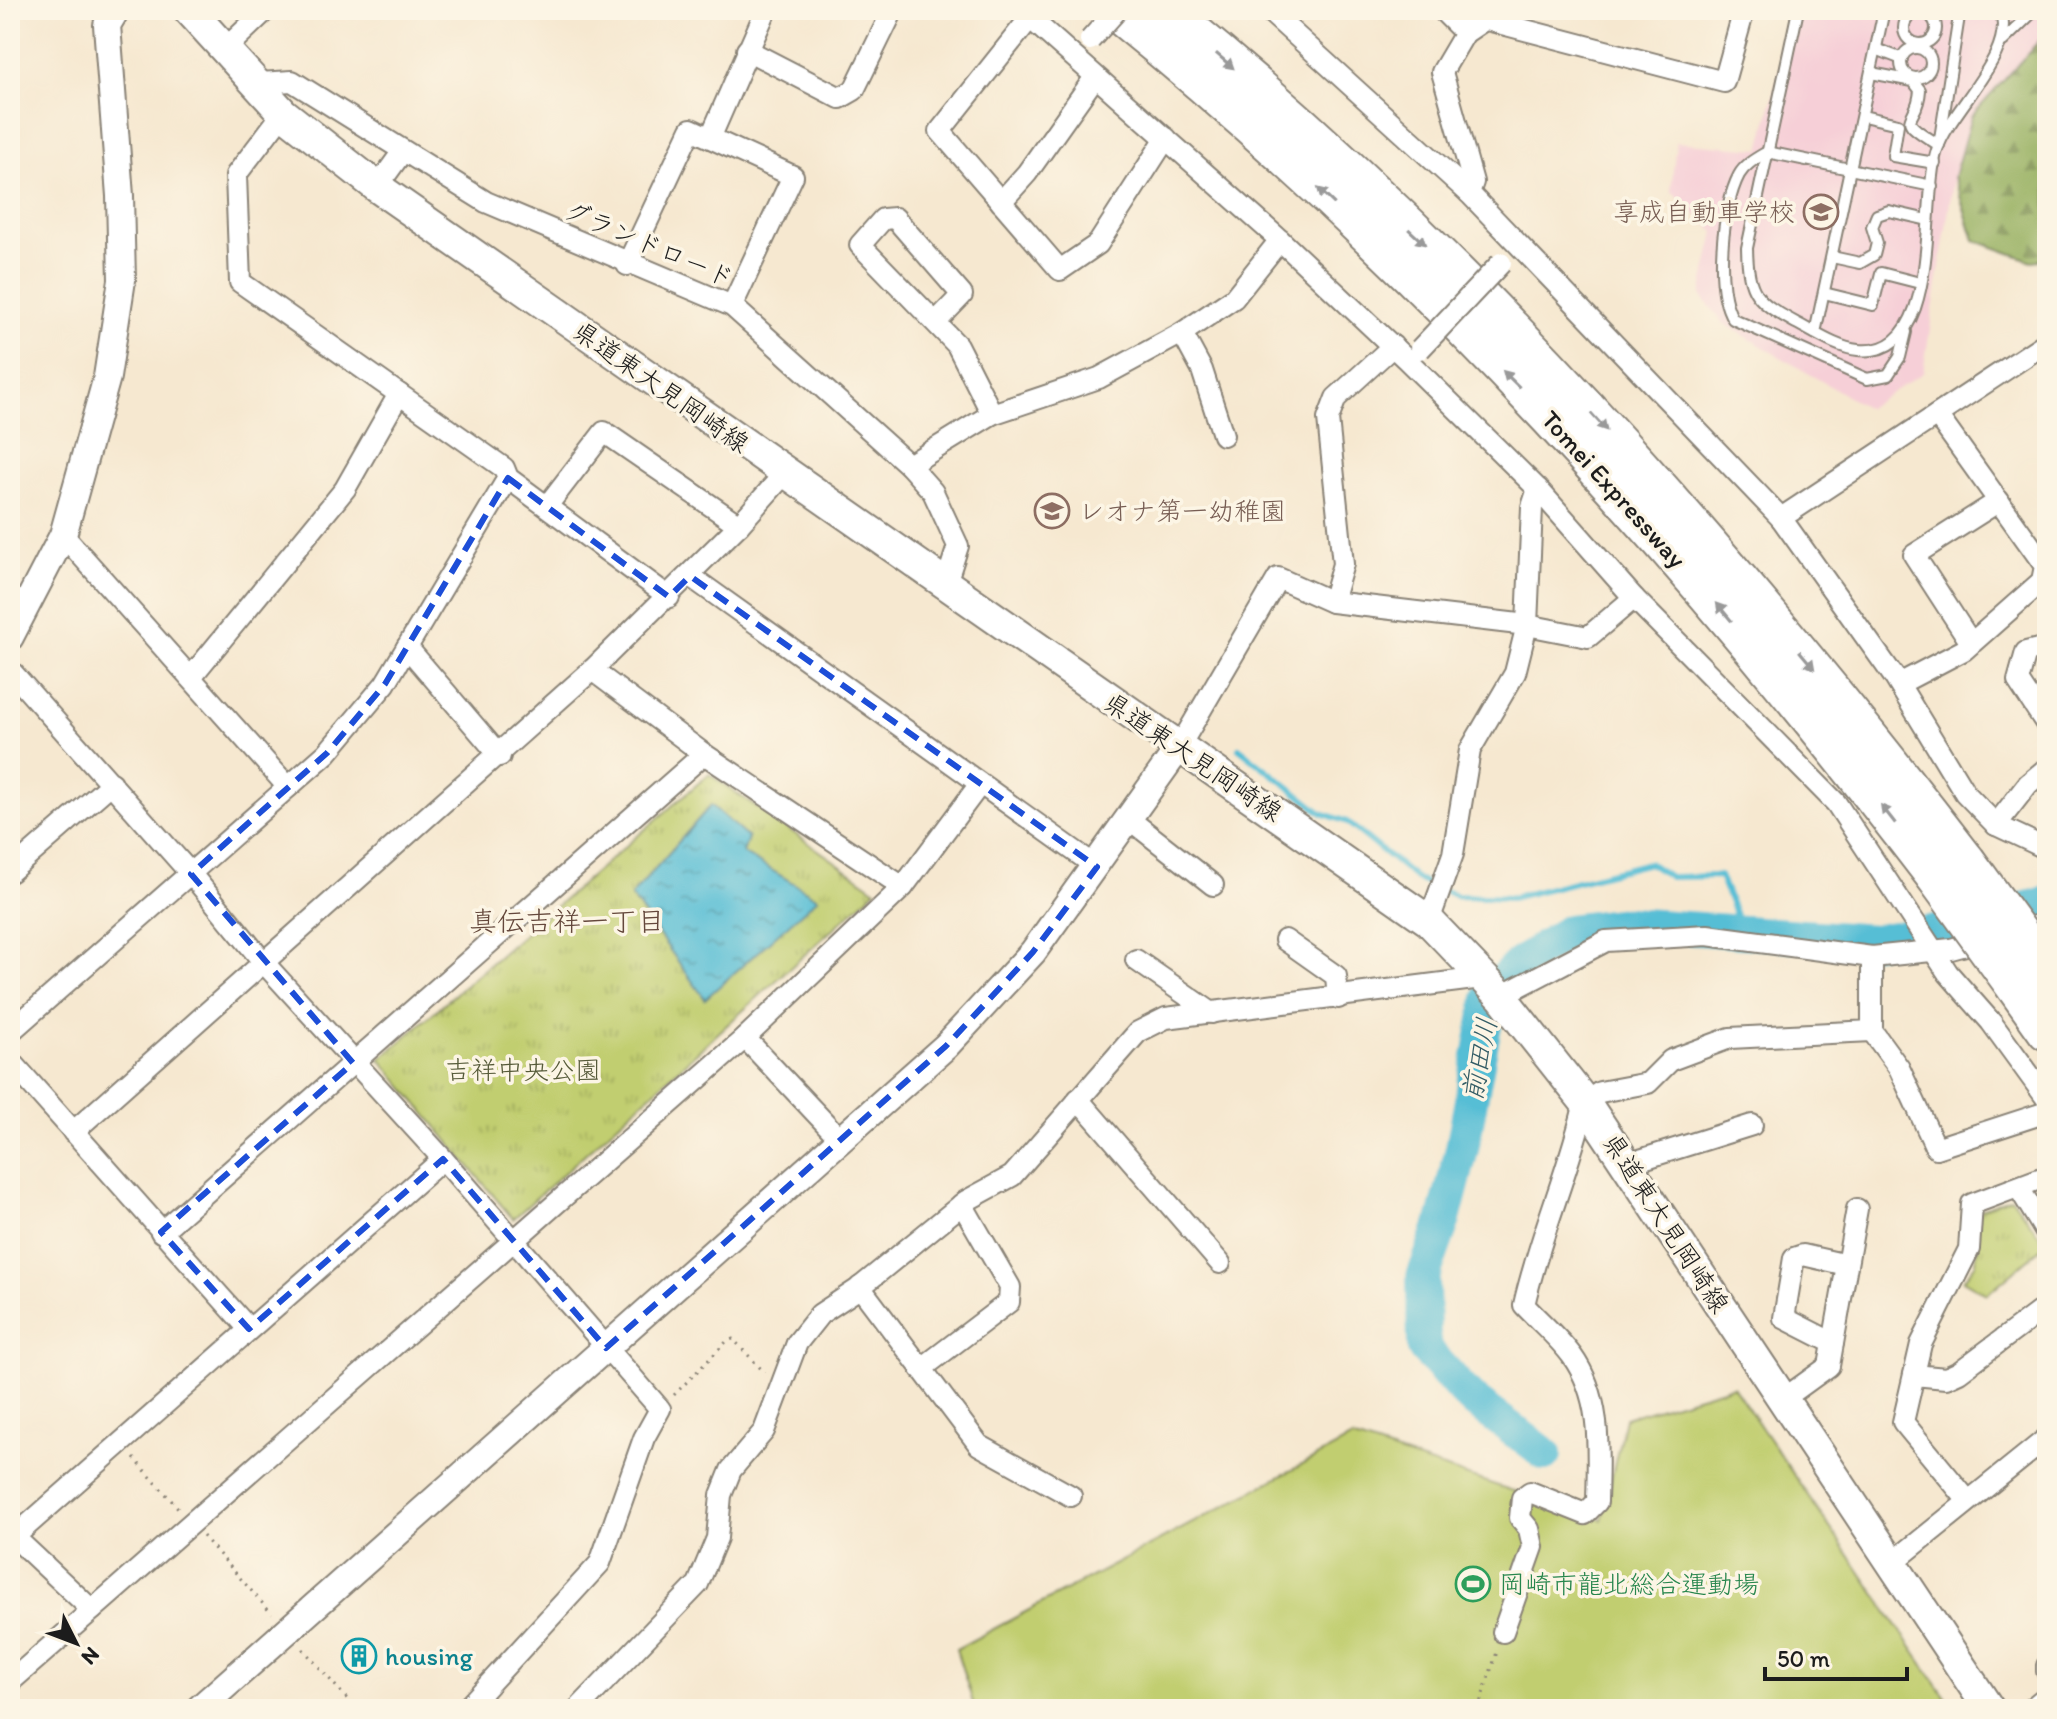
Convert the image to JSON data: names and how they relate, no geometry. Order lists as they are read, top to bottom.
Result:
{
  "streets": {
    "highway": ["Tomei Expressway"],
    "main road": ["県道東大見岡崎線"],
    "street": ["グランドロード"]
  },
  "crossings": [
    ["グランドロード", "県道東大見岡崎線"]
  ],
  "districts": ["真伝吉祥一丁目"],
  "water": ["前田川"],
  "parks": ["吉祥中央公園"],
  "places": {
    "school or university": ["享成自動車学校", "レオナ第一幼稚園"],
    "sports": ["岡崎市龍北総合運動場"],
    "building": ["housing"]
  },
  "scale_bar": "50 m",
  "north": "bottom right"
}
